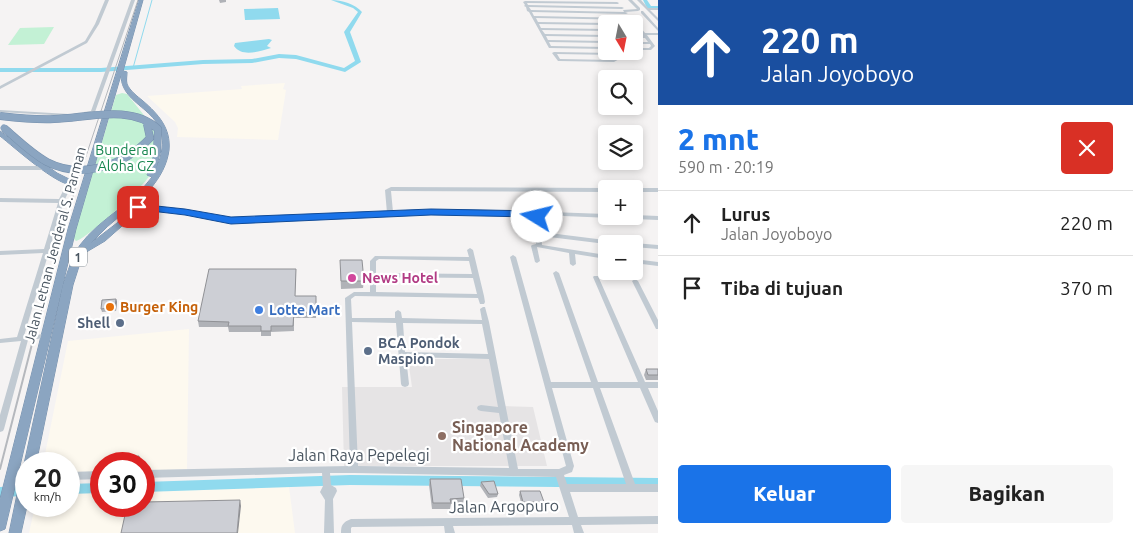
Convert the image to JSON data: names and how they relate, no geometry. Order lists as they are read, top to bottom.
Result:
{
  "streets": {
    "highway": ["Jalan Letnan Jenderal S. Parman", "1"],
    "street": ["Jalan Raya Pepelegi", "Jalan Argopuro"]
  },
  "parks": ["Bunderan Aloha GZ"],
  "places": [
    "News Hotel",
    "Burger King",
    "Lotte Mart",
    "Shell",
    "BCA Pondok Maspion",
    "Singapore National Academy"
  ],
  "north": "bottom",
  "page": {
    "turn": ["220 m", "Jalan Joyoboyo"],
    "map_buttons": ["+", "−"],
    "heading": ["2 mnt", "590 m · 20:19"],
    "list": [
      {
        "name": "Lurus",
        "note": "Jalan Joyoboyo",
        "value": "220 m"
      },
      {
        "name": "Tiba di tujuan",
        "value": "370 m"
      }
    ],
    "speed": "20 km/h",
    "limit": "30",
    "buttons": ["Keluar", "Bagikan"]
  }
}
